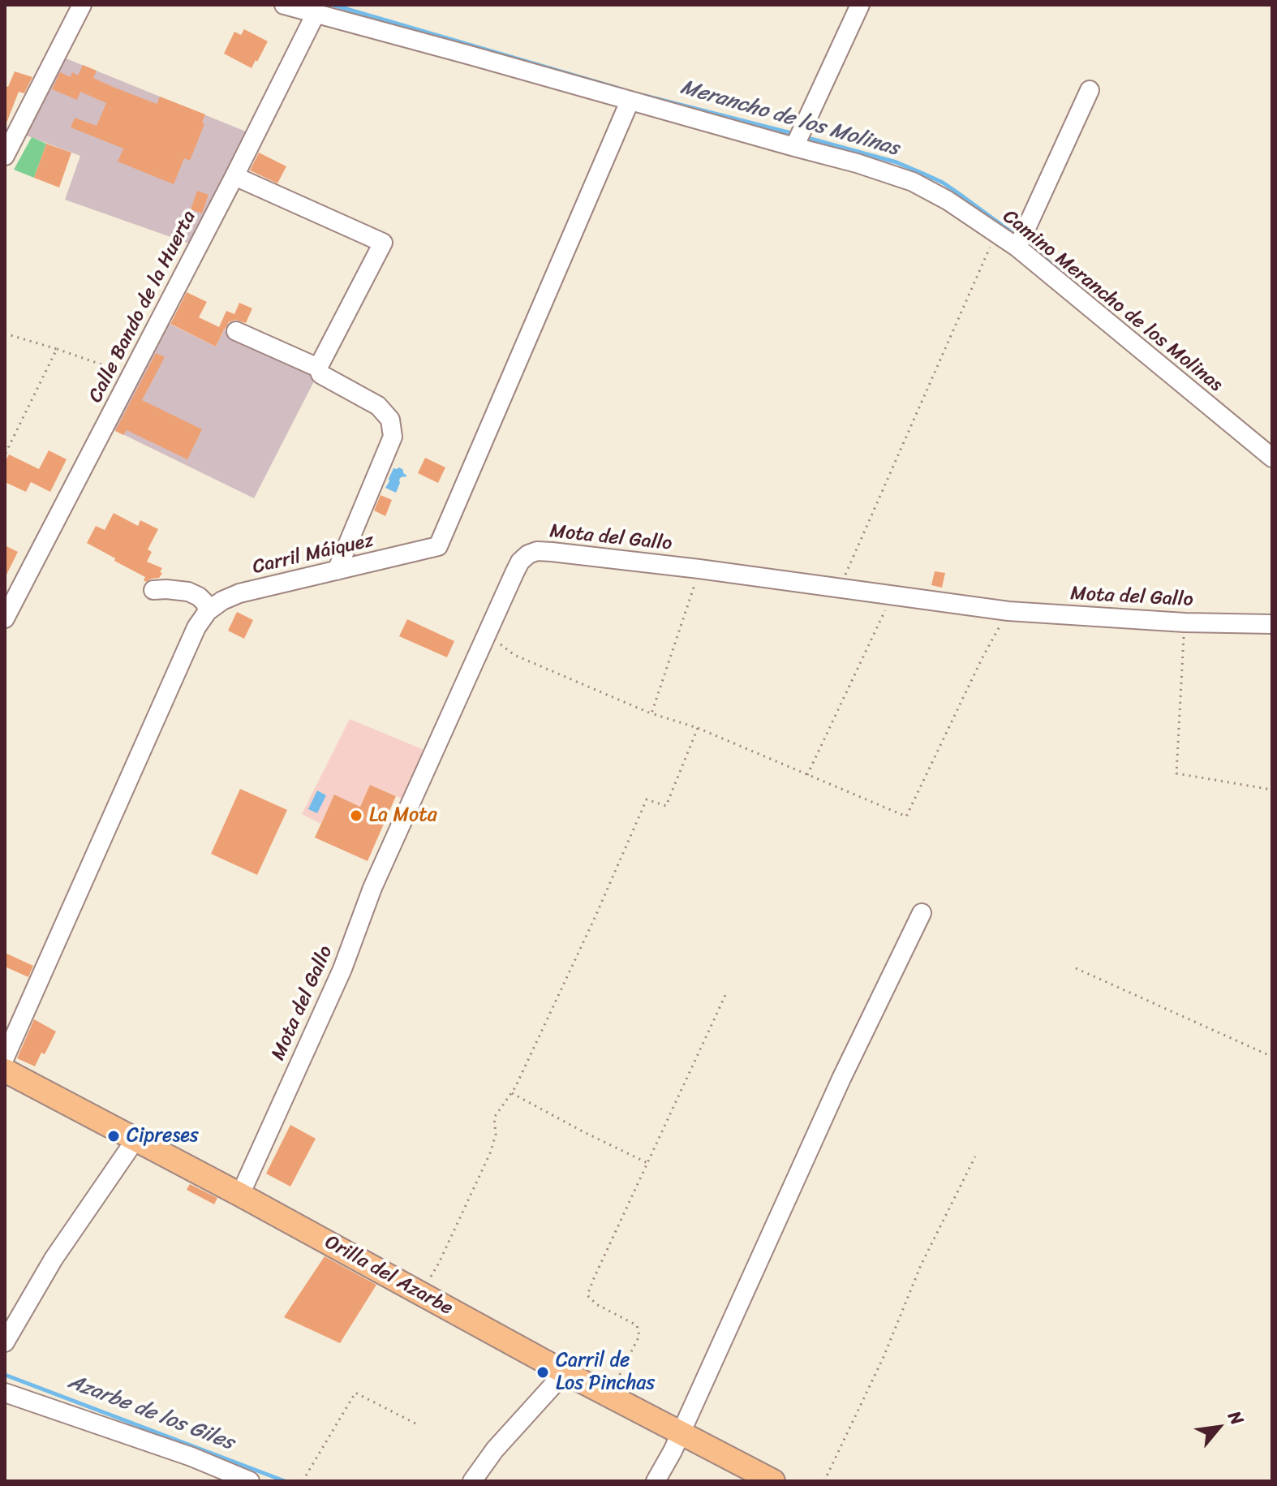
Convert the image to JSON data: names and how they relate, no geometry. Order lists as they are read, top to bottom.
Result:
{
  "streets": {
    "main road": ["Orilla del Azarbe"],
    "street": [
      "Camino Merancho de los Molinas",
      "Calle Bando de la Huerta",
      "Mota del Gallo",
      "Carril Máiquez"
    ]
  },
  "crossings": [
    ["Camino Merancho de los Molinas", "Calle Bando de la Huerta"],
    ["Camino Merancho de los Molinas", "Carril Máiquez"],
    ["Mota del Gallo", "Orilla del Azarbe"]
  ],
  "water": ["Merancho de los Molinas", "Azarbe de los Giles"],
  "places": ["La Mota", "Cipreses", "Carril de Los Pinchas"],
  "north": "top right"
}
